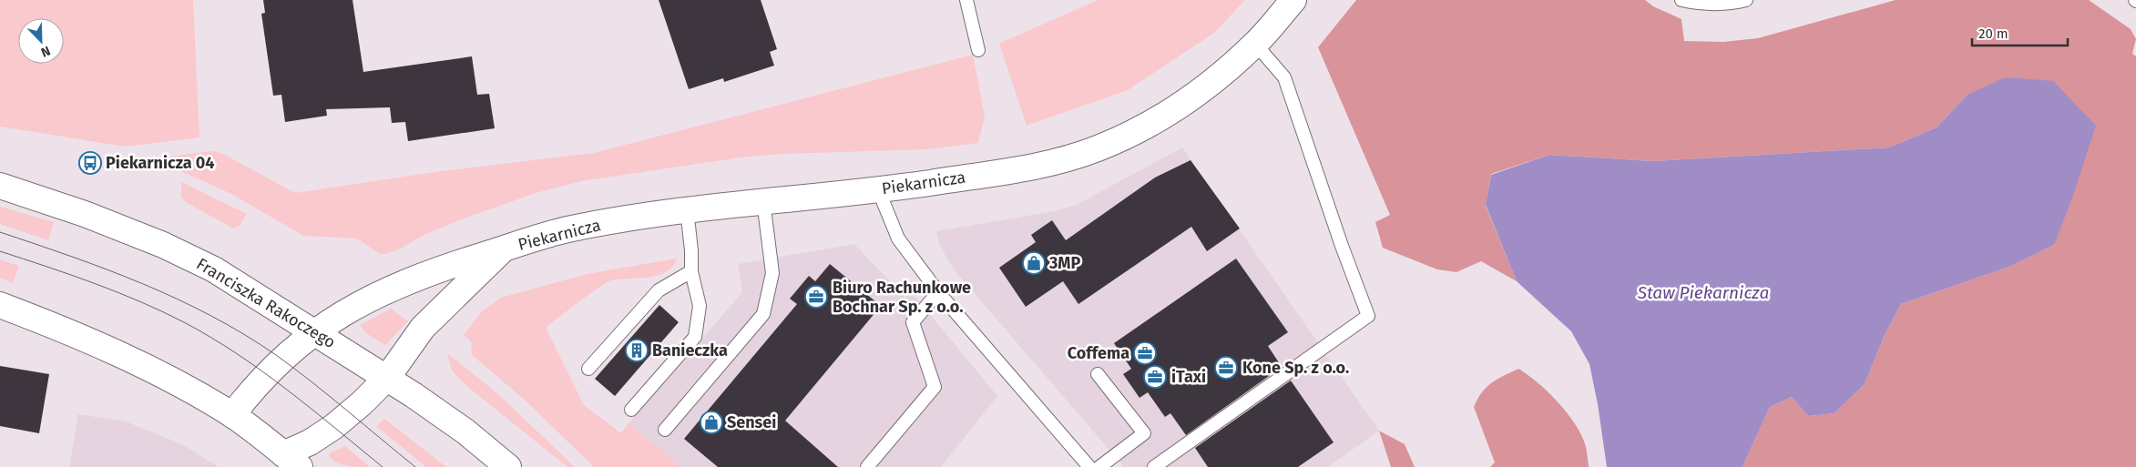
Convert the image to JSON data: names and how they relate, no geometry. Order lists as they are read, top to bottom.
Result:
{
  "streets": {
    "street": ["Piekarnicza", "Franciszka Rakoczego"]
  },
  "crossings": [
    ["Piekarnicza", "Franciszka Rakoczego"]
  ],
  "water": ["Staw Piekarnicza"],
  "places": {
    "bus stop": ["Piekarnicza 04"],
    "shop": ["3MP", "Sensei"],
    "office": [
      "Biuro Rachunkowe Bochnar Sp. z o.o.",
      "Coffema",
      "Kone Sp. z o.o.",
      "iTaxi"
    ],
    "building": ["Banieczka"]
  },
  "scale_bar": "20 m",
  "north": "bottom right"
}
